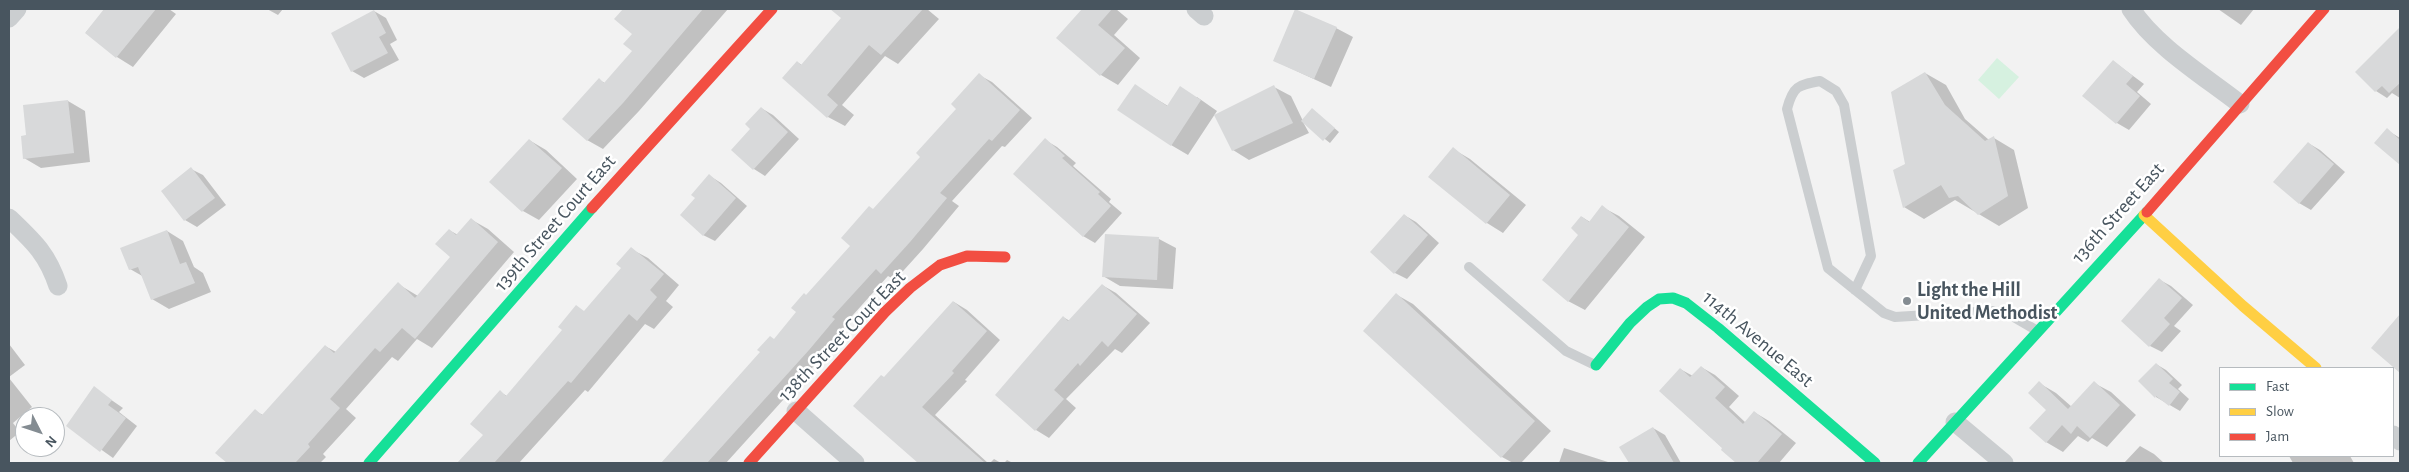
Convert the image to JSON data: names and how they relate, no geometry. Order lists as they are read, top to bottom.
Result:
{
  "streets": {
    "street": [
      "136th Street East",
      "139th Street Court East",
      "138th Street Court East",
      "114th Avenue East"
    ]
  },
  "places": ["Light the Hill United Methodist"],
  "legend": ["Fast", "Slow", "Jam"],
  "north": "bottom right"
}
